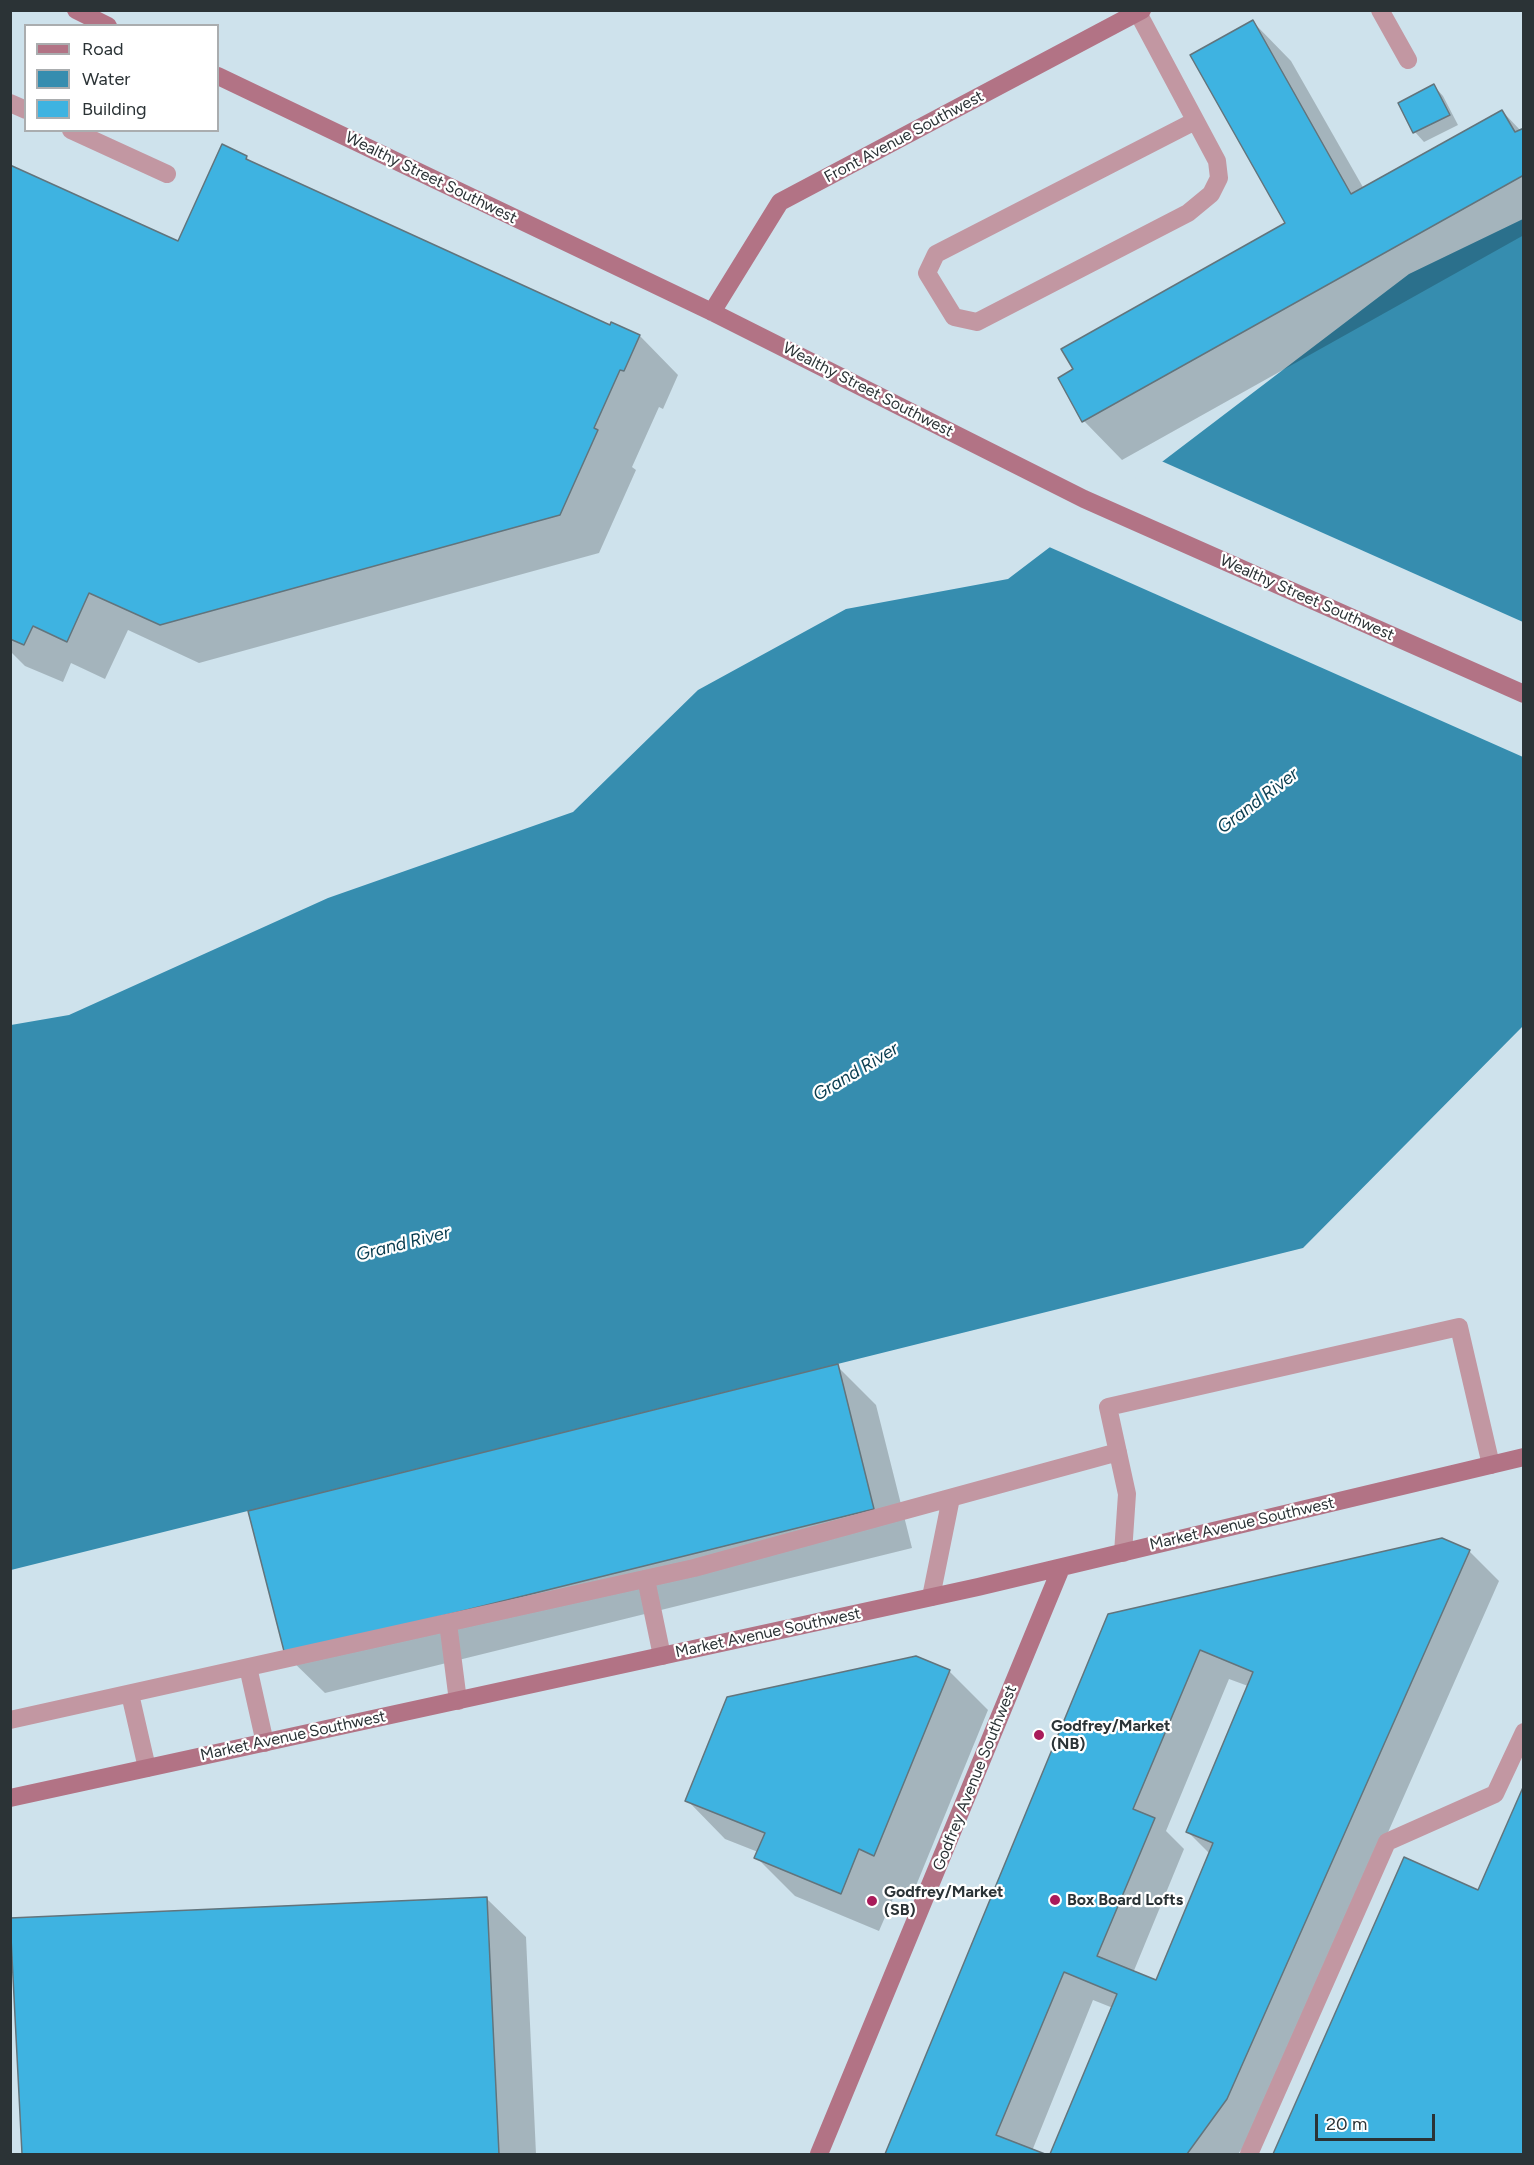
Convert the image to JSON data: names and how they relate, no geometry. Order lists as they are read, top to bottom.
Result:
{
  "streets": {
    "main road": [
      "Front Avenue Southwest",
      "Wealthy Street Southwest",
      "Market Avenue Southwest",
      "Godfrey Avenue Southwest"
    ]
  },
  "crossings": [
    ["Front Avenue Southwest", "Wealthy Street Southwest"],
    ["Market Avenue Southwest", "Godfrey Avenue Southwest"]
  ],
  "water": ["Grand River"],
  "places": ["Godfrey/Market (NB)", "Box Board Lofts", "Godfrey/Market (SB)"],
  "legend": ["Road", "Water", "Building"],
  "scale_bar": "20 m"
}
